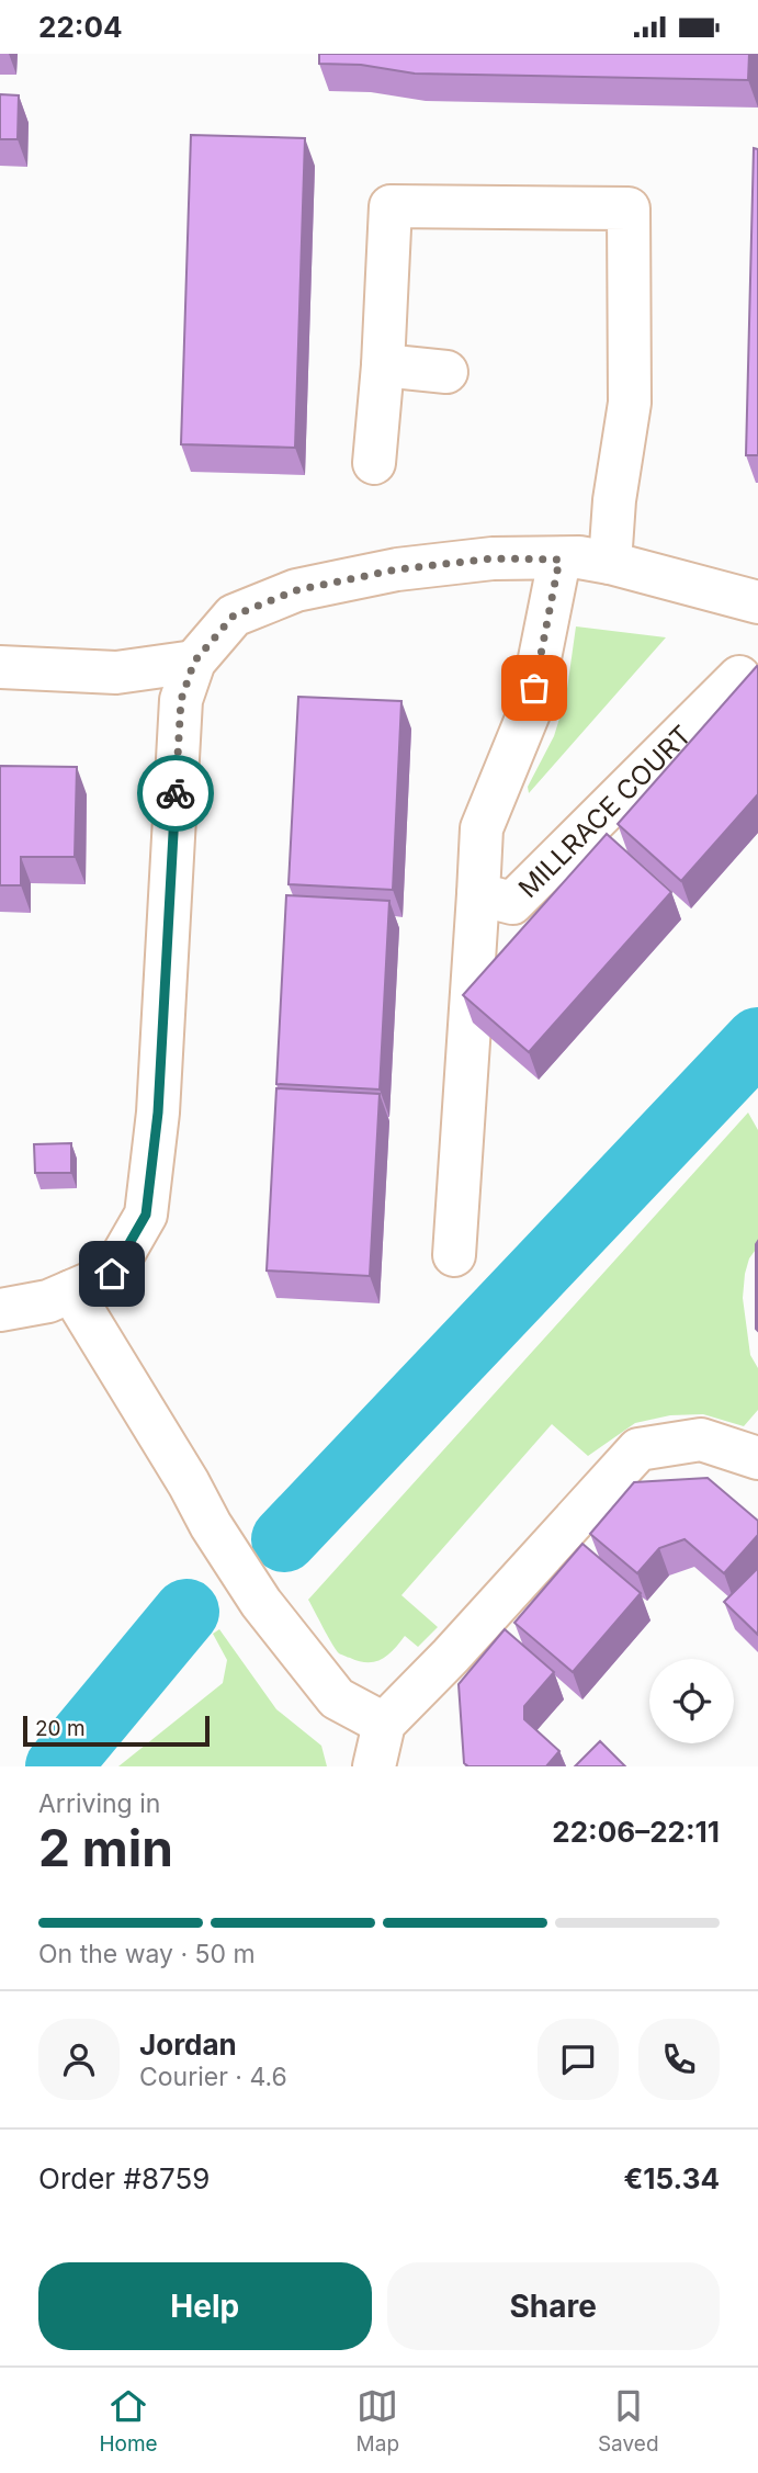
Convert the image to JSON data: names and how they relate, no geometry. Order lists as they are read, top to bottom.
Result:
{
  "streets": {
    "street": ["MILLRACE COURT"]
  },
  "scale_bar": "20 m",
  "page": {
    "status": "22:04",
    "scale": "20 m",
    "heading": ["2 min", "Arriving in", "22:06–22:11"],
    "panel": [
      "Jordan",
      "Courier · 4.6",
      "Order #8759",
      "€15.34"
    ],
    "bar": "On the way · 50 m",
    "buttons": ["Help", "Share"],
    "tabs": ["Home", "Map", "Saved"]
  }
}
